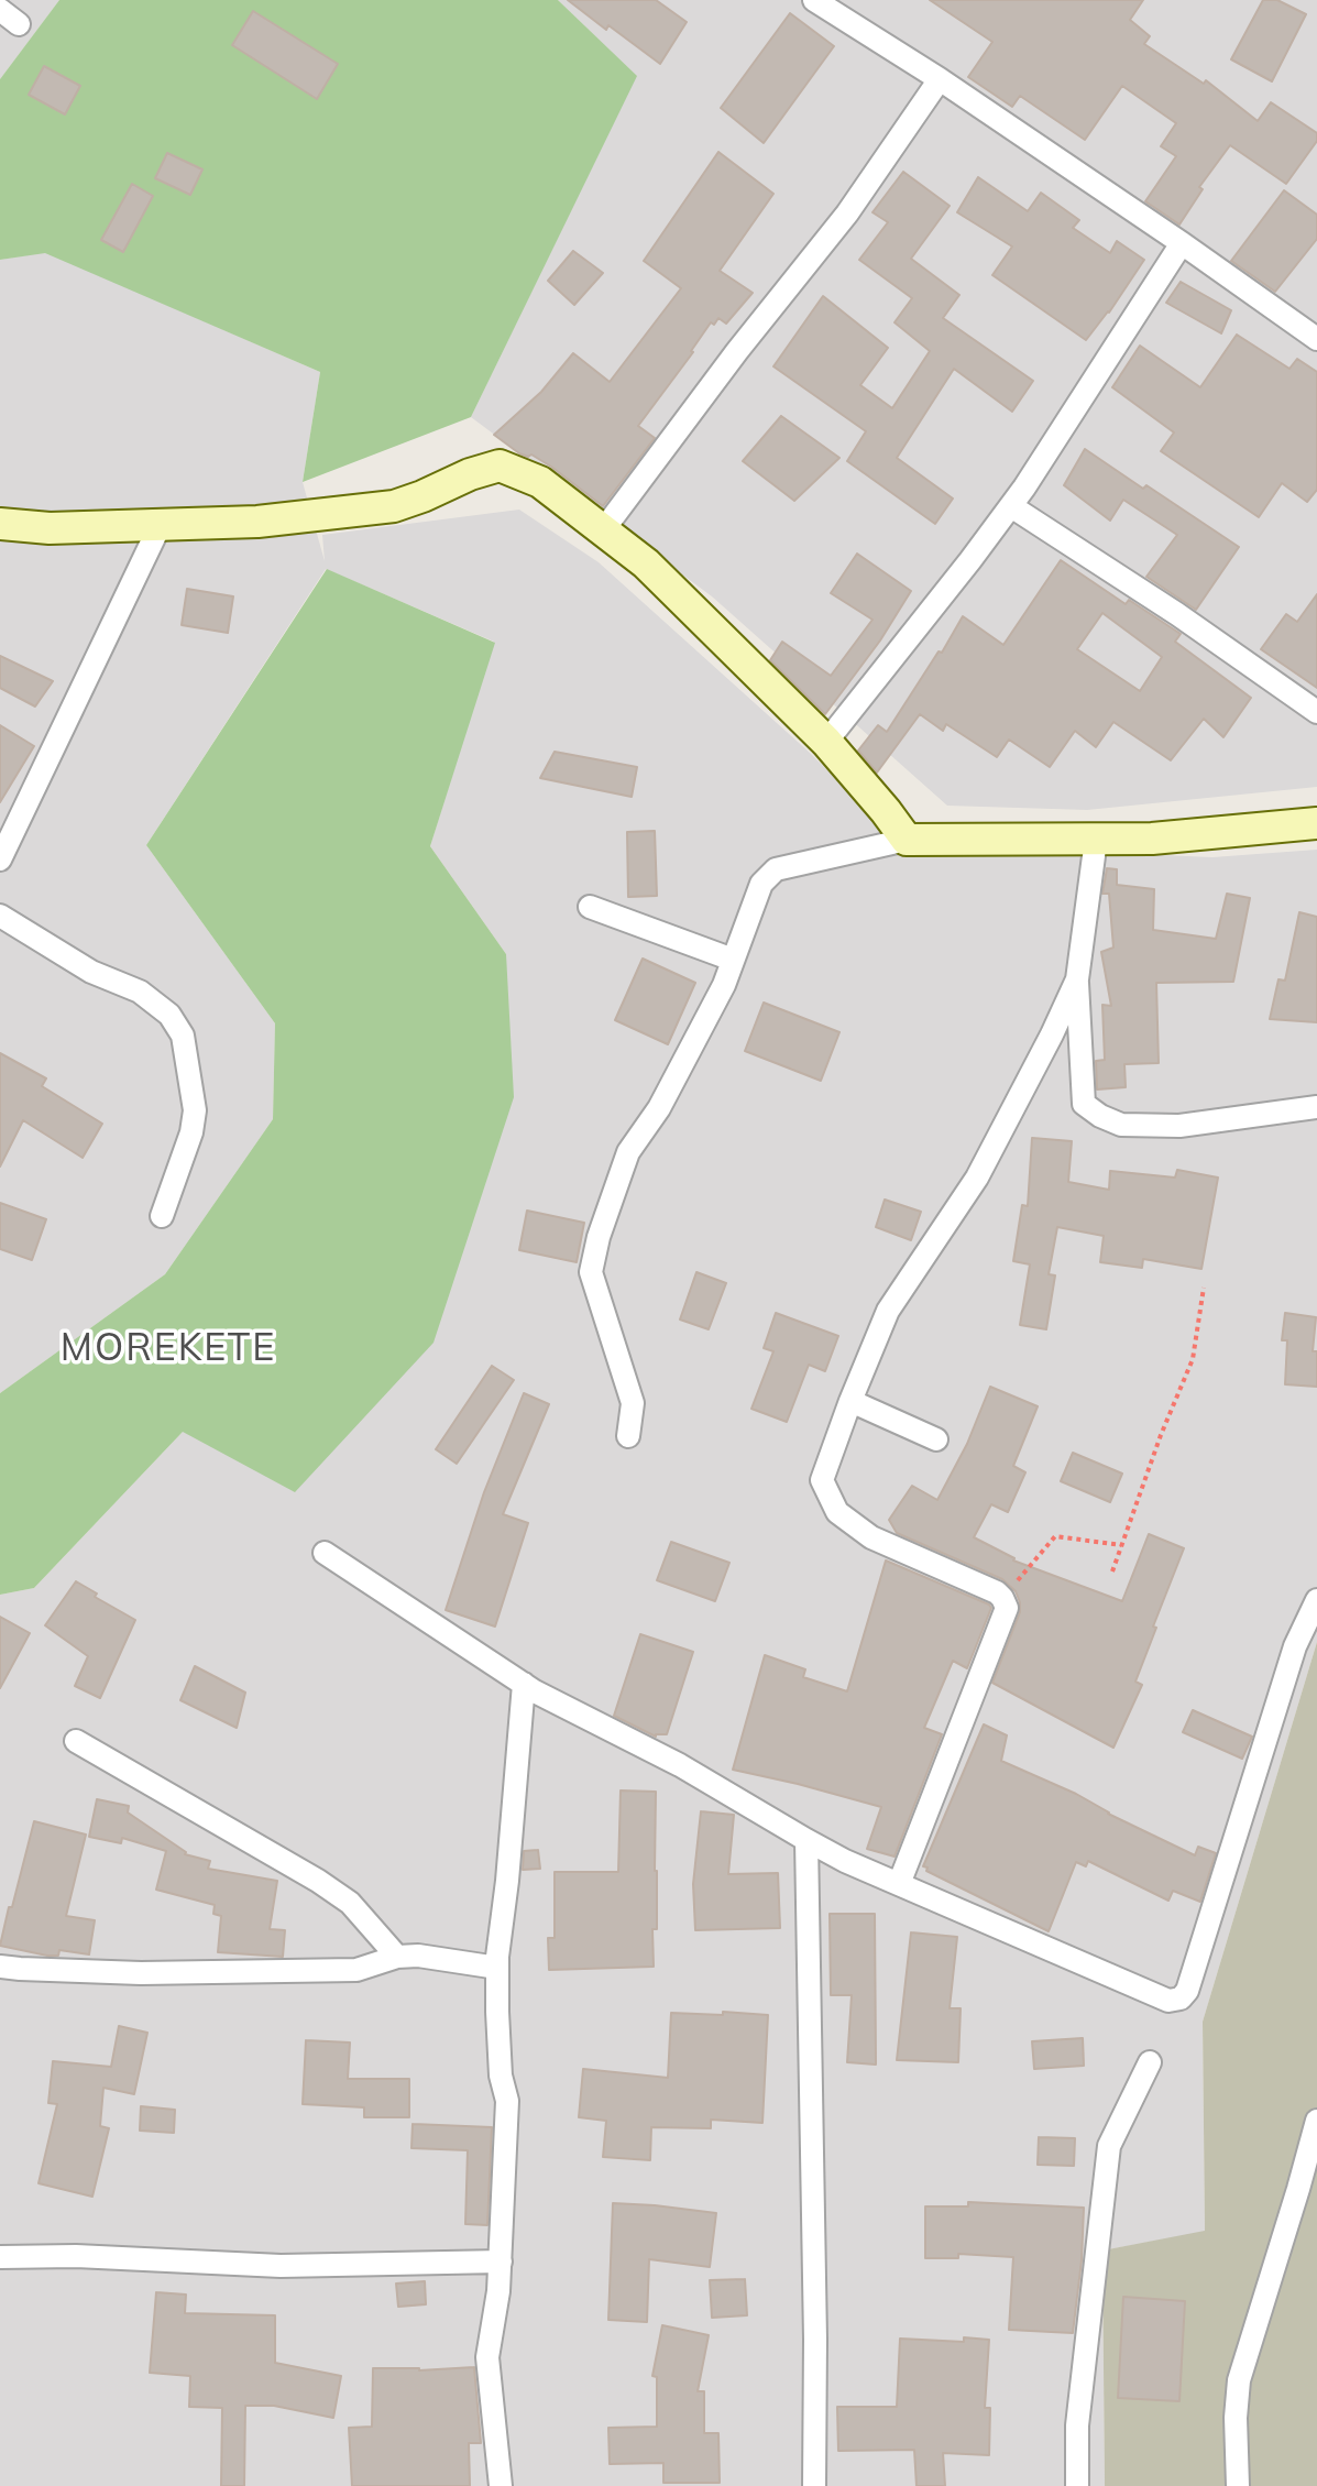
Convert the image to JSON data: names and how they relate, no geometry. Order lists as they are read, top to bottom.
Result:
{
  "districts": ["MOREKETE"]
}
